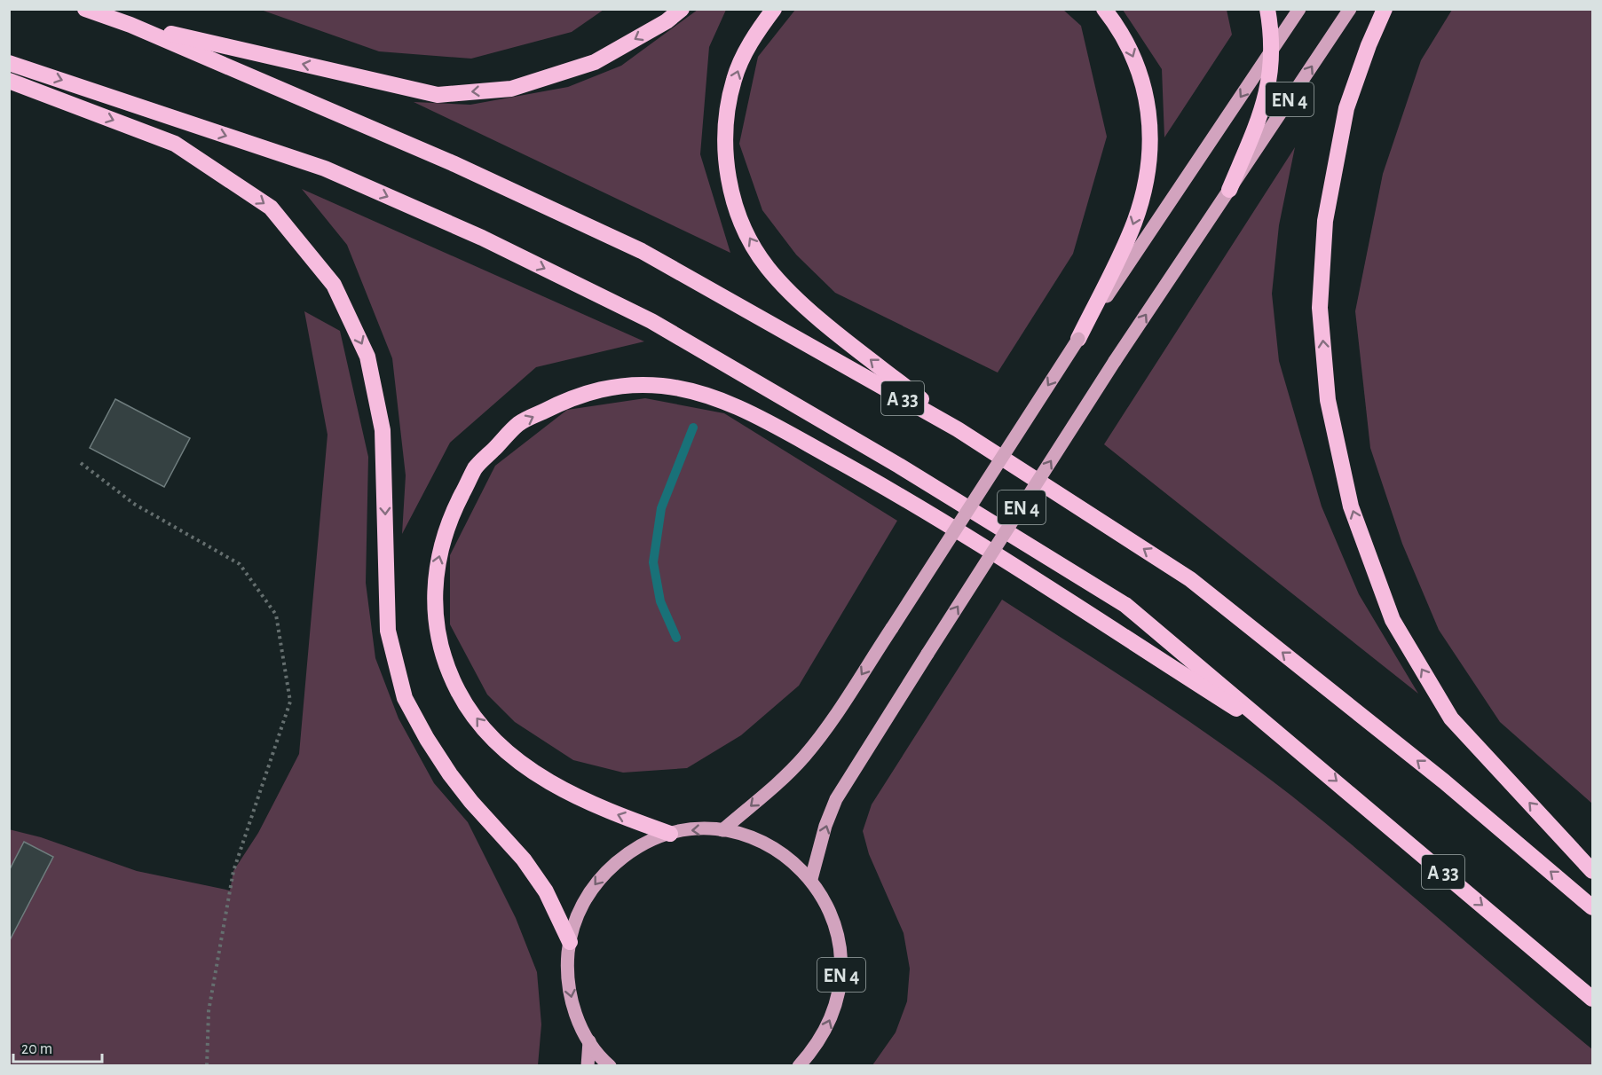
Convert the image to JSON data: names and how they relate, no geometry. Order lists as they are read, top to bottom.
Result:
{
  "streets": {
    "highway": ["A 33"],
    "main road": ["EN 4"]
  },
  "scale_bar": "20 m"
}
